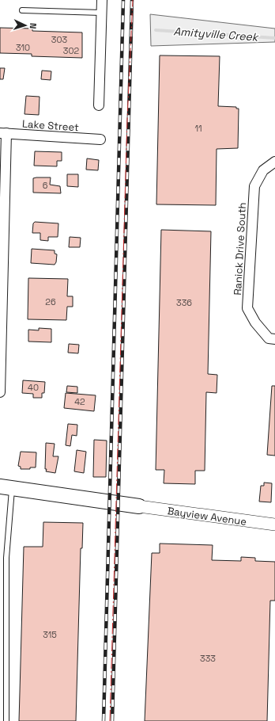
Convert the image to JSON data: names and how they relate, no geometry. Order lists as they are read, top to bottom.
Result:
{
  "streets": {
    "street": ["Lake Street", "Ranick Drive South", "Bayview Avenue"]
  },
  "water": ["Amityville Creek"],
  "house_numbers": [
    "303",
    "310",
    "302",
    "11",
    "6",
    "26",
    "336",
    "40",
    "42",
    "315",
    "333"
  ],
  "north": "right"
}
